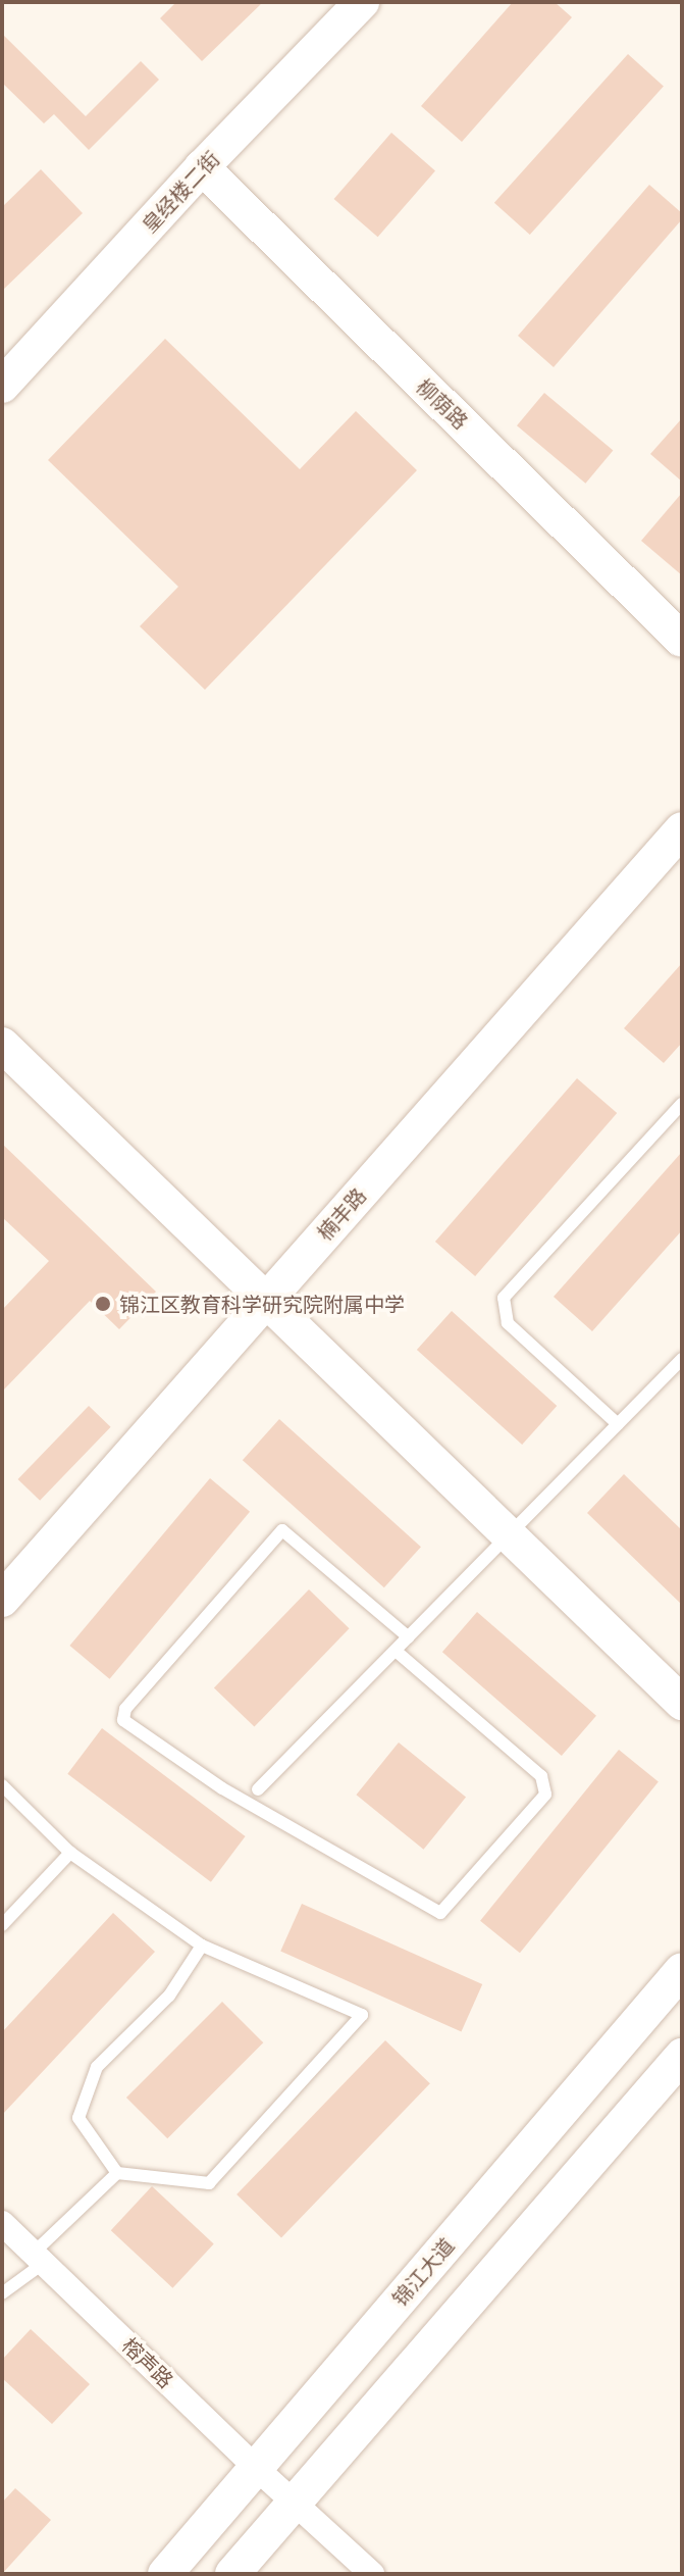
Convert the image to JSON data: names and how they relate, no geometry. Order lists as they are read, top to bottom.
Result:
{
  "streets": {
    "street": [
      "皇经楼二街",
      "柳荫路",
      "楠丰路",
      "锦江大道",
      "榕声路"
    ]
  },
  "crossings": [
    ["皇经楼二街", "柳荫路"],
    ["锦江大道", "榕声路"]
  ],
  "places": ["锦江区教育科学研究院附属中学"]
}
